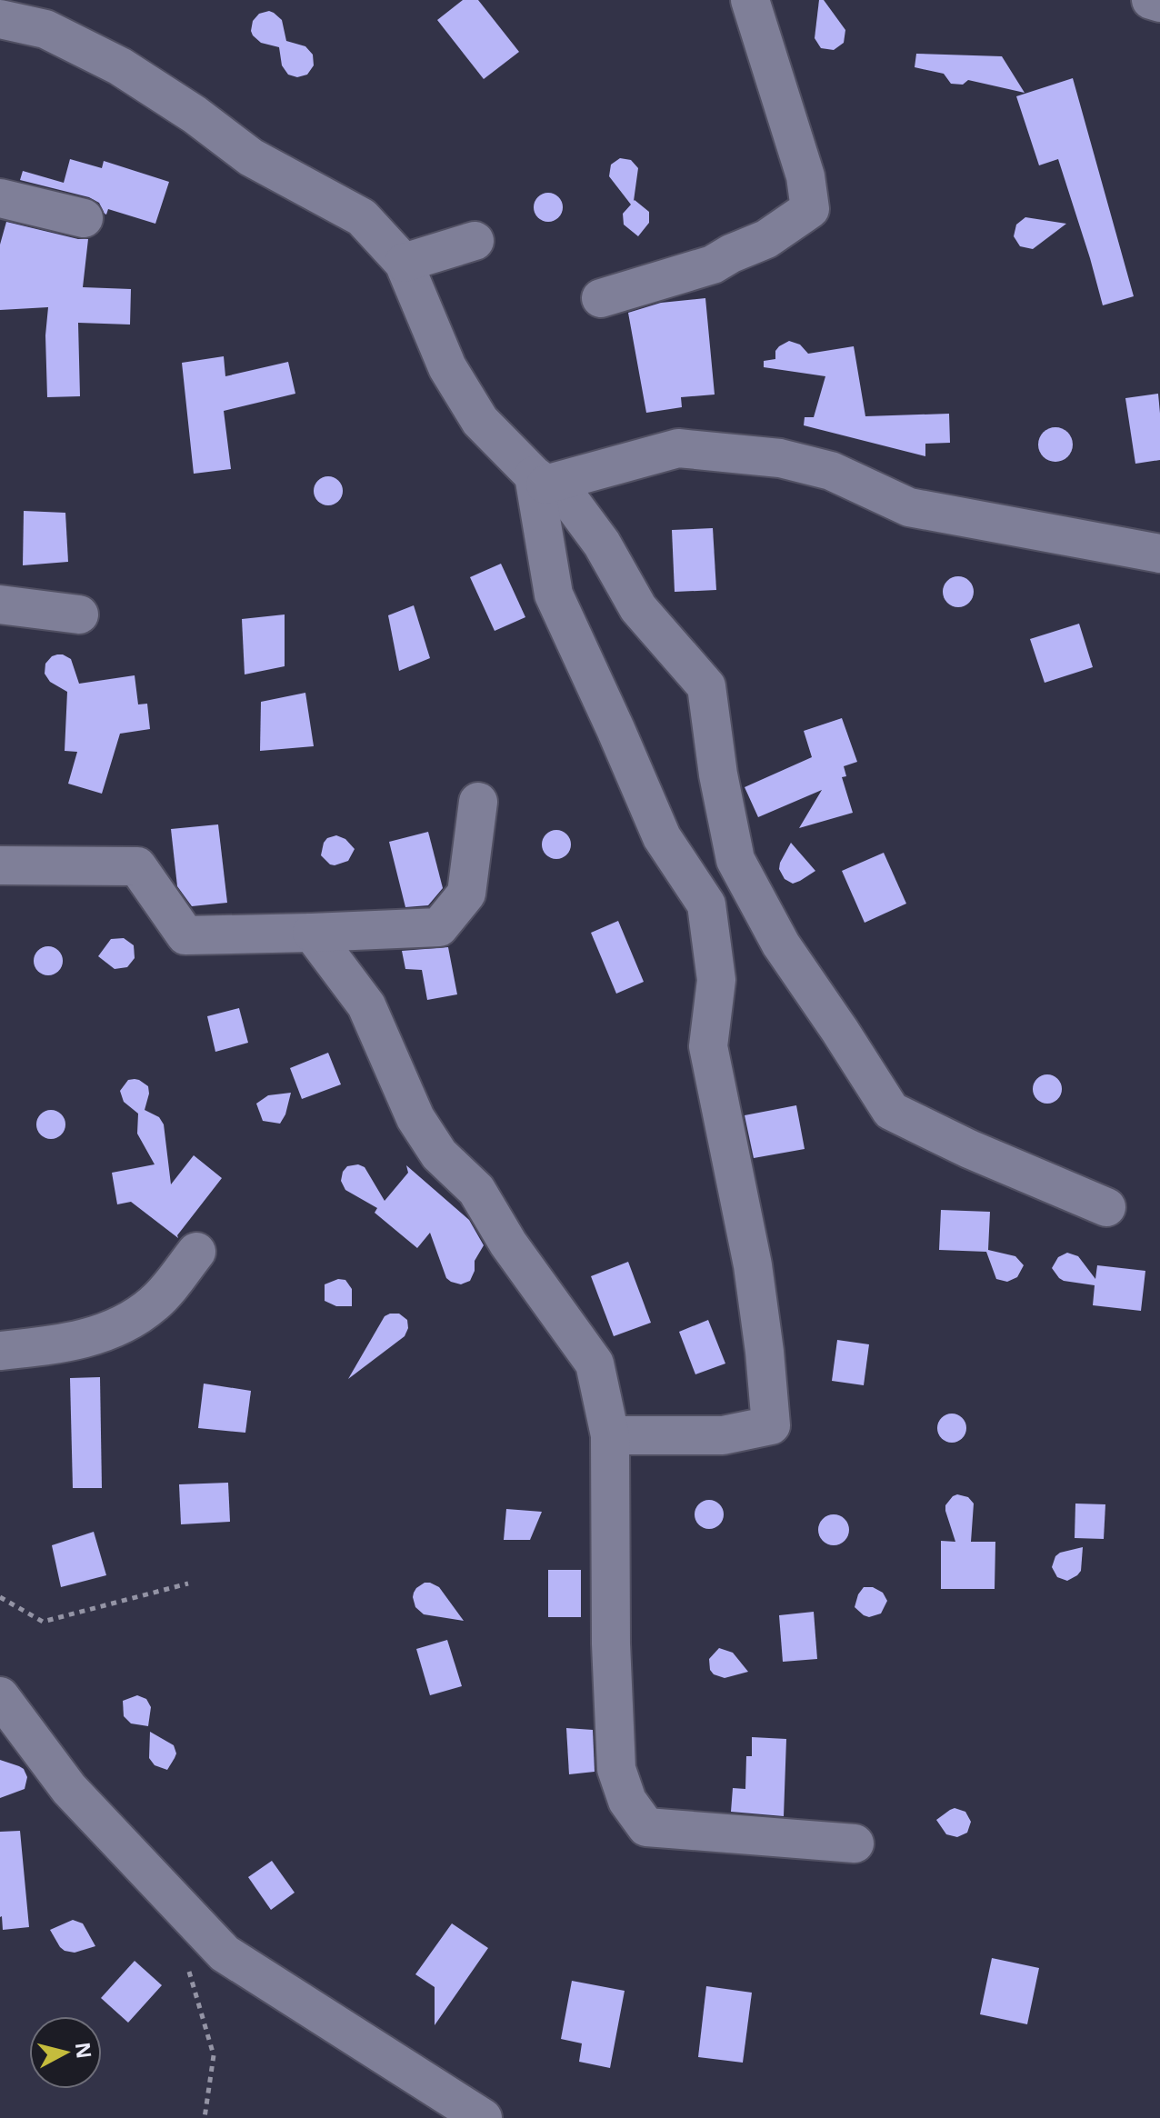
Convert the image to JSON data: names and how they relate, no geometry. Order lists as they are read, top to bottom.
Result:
{
  "north": "right"
}
